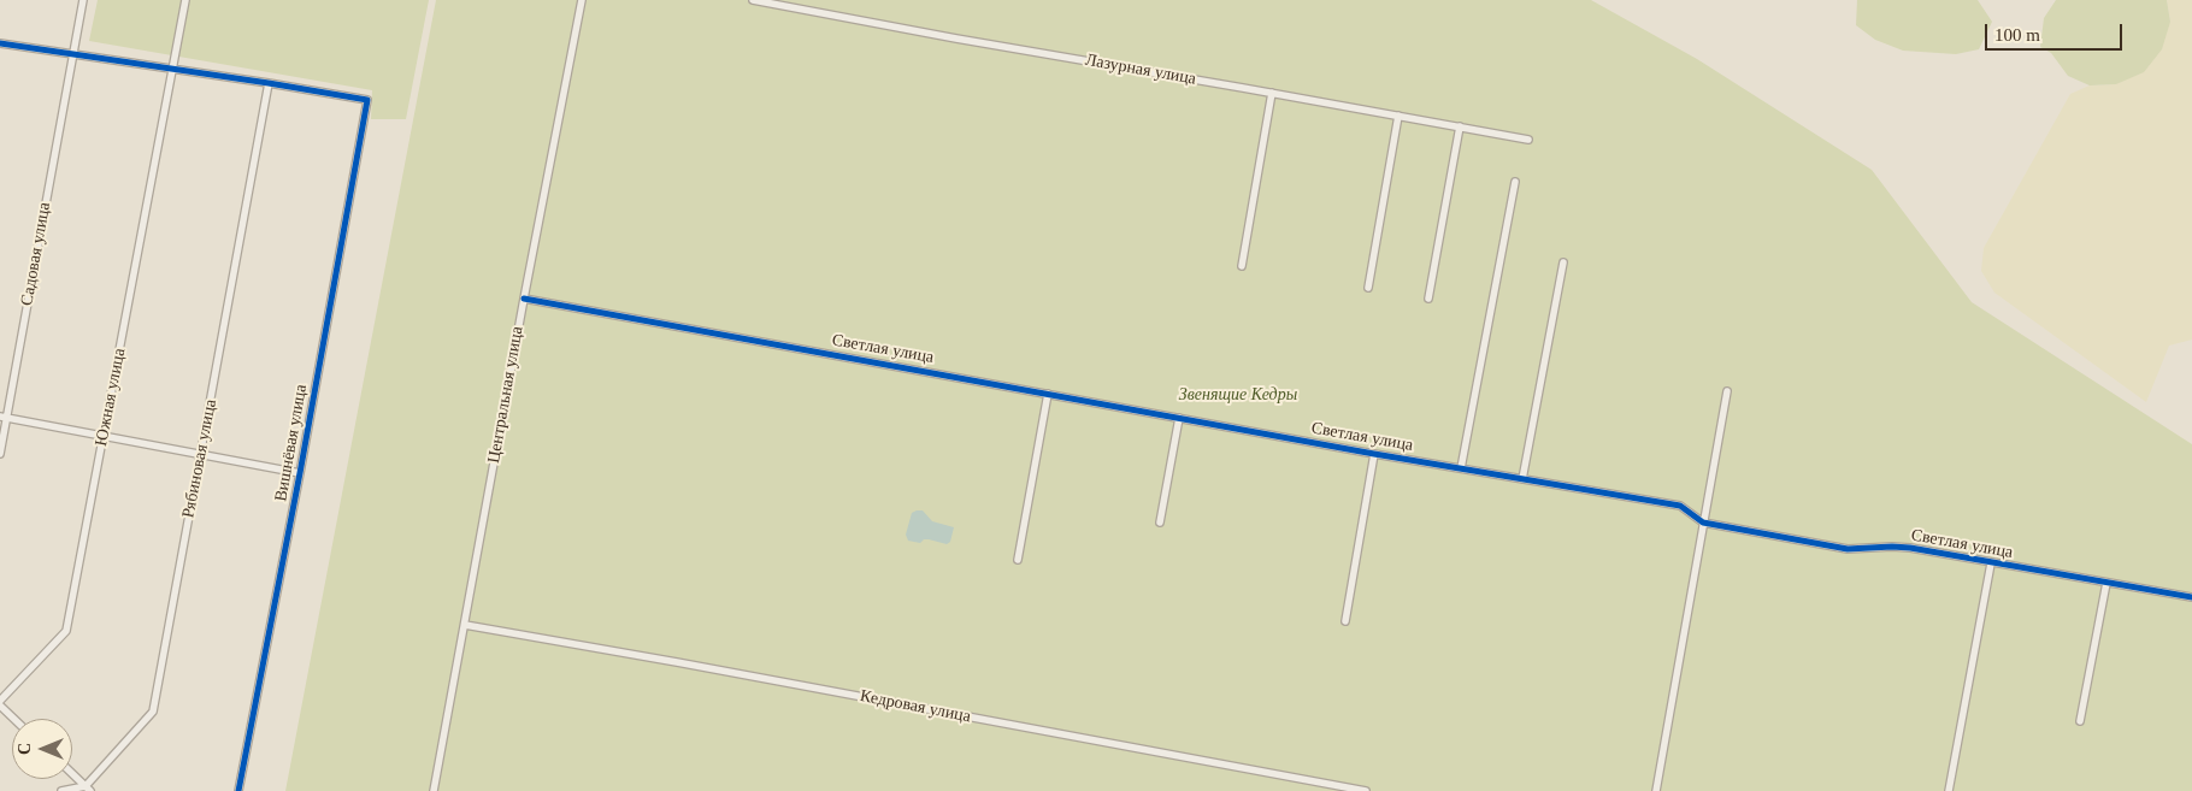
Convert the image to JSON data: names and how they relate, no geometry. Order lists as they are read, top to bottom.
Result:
{
  "streets": {
    "street": [
      "Лазурная улица",
      "Садовая улица",
      "Светлая улица",
      "Центральная улица",
      "Южная улица",
      "Вишнёвая улица",
      "Рябиновая улица",
      "Кедровая улица"
    ]
  },
  "crossings": [
    ["Светлая улица", "Центральная улица"],
    ["Центральная улица", "Кедровая улица"],
    ["Вишнёвая улица", "Рябиновая улица"]
  ],
  "parks": ["Звенящие Кедры"],
  "scale_bar": "100 m",
  "north": "left"
}
